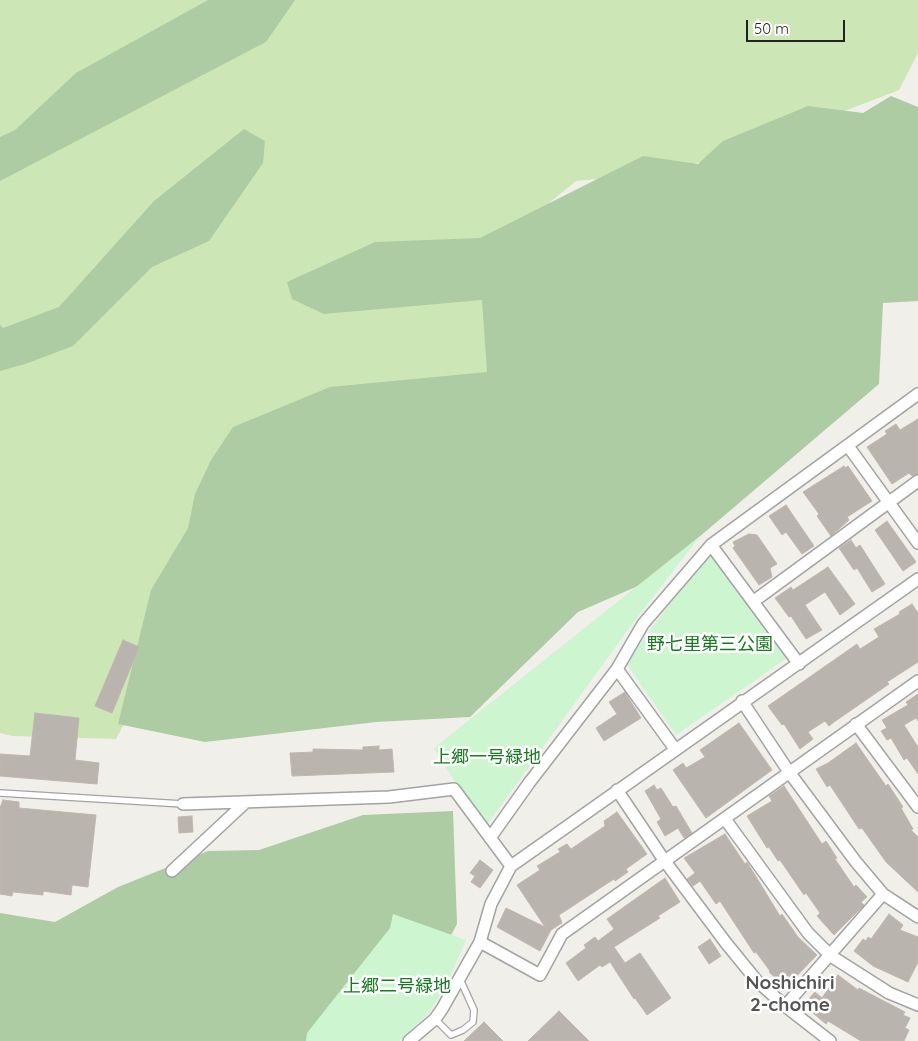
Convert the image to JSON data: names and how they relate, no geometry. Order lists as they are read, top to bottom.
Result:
{
  "districts": ["Noshichiri 2-chome"],
  "parks": ["野七里第三公園", "上郷一号緑地", "上郷二号緑地"],
  "scale_bar": "50 m"
}
